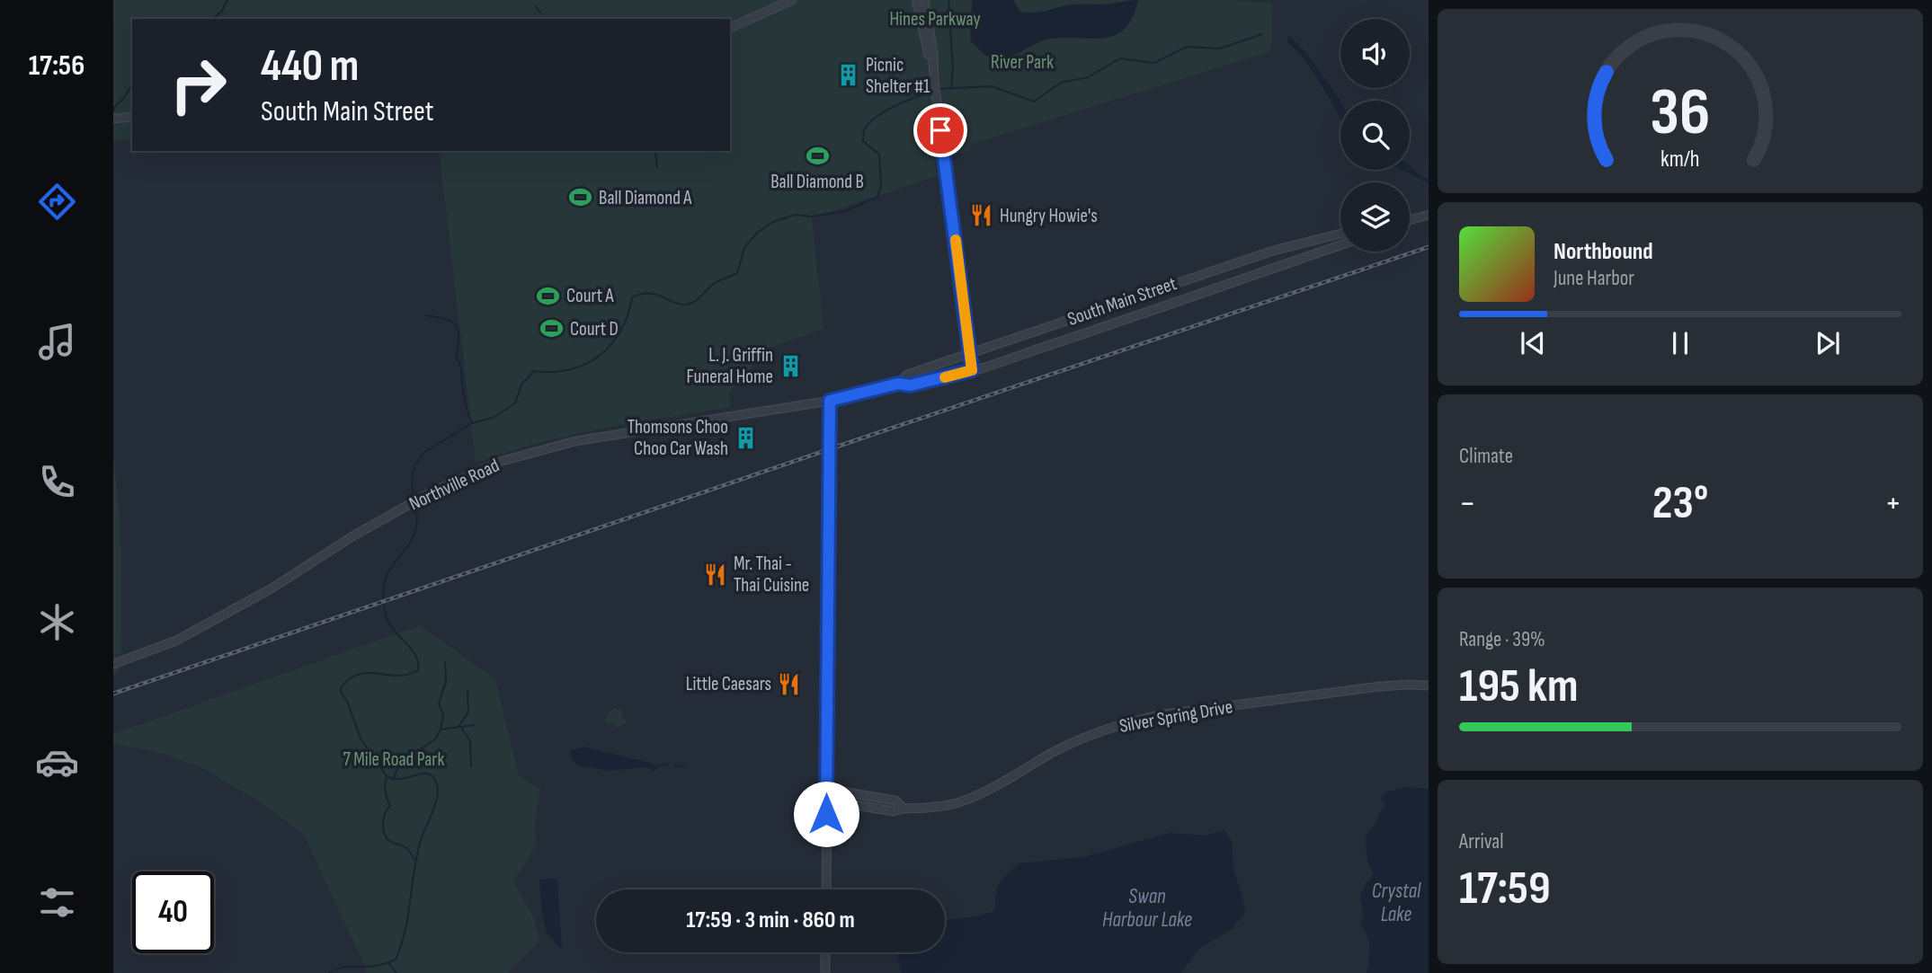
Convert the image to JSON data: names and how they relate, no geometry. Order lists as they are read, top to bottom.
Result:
{
  "streets": {
    "street": ["South Main Street", "Northville Road", "Silver Spring Drive"]
  },
  "crossings": [
    ["South Main Street", "Northville Road"]
  ],
  "water": ["Crystal Lake", "Swan Harbour Lake"],
  "parks": ["Hines Parkway", "River Park", "7 Mile Road Park"],
  "places": {
    "building": ["Picnic Shelter #1", "L. J. Griffin Funeral Home", "Thomsons Choo Choo Car Wash"],
    "sports": [
      "Ball Diamond B",
      "Ball Diamond A",
      "Court A",
      "Court D"
    ],
    "restaurant": ["Hungry Howie's", "Mr. Thai - Thai Cuisine", "Little Caesars"]
  },
  "page": {
    "tabs": "17:56",
    "turn": ["440 m", "South Main Street"],
    "song": ["Northbound", "June Harbor"],
    "tile": [
      "Climate",
      ["Range · 39%", "195 km"],
      ["Arrival", "17:59"]
    ],
    "heat": ["−", "23°", "+"],
    "limit": "40",
    "trip": "17:59 · 3 min · 860 m",
    "gauge": ["36", "km/h"]
  }
}
